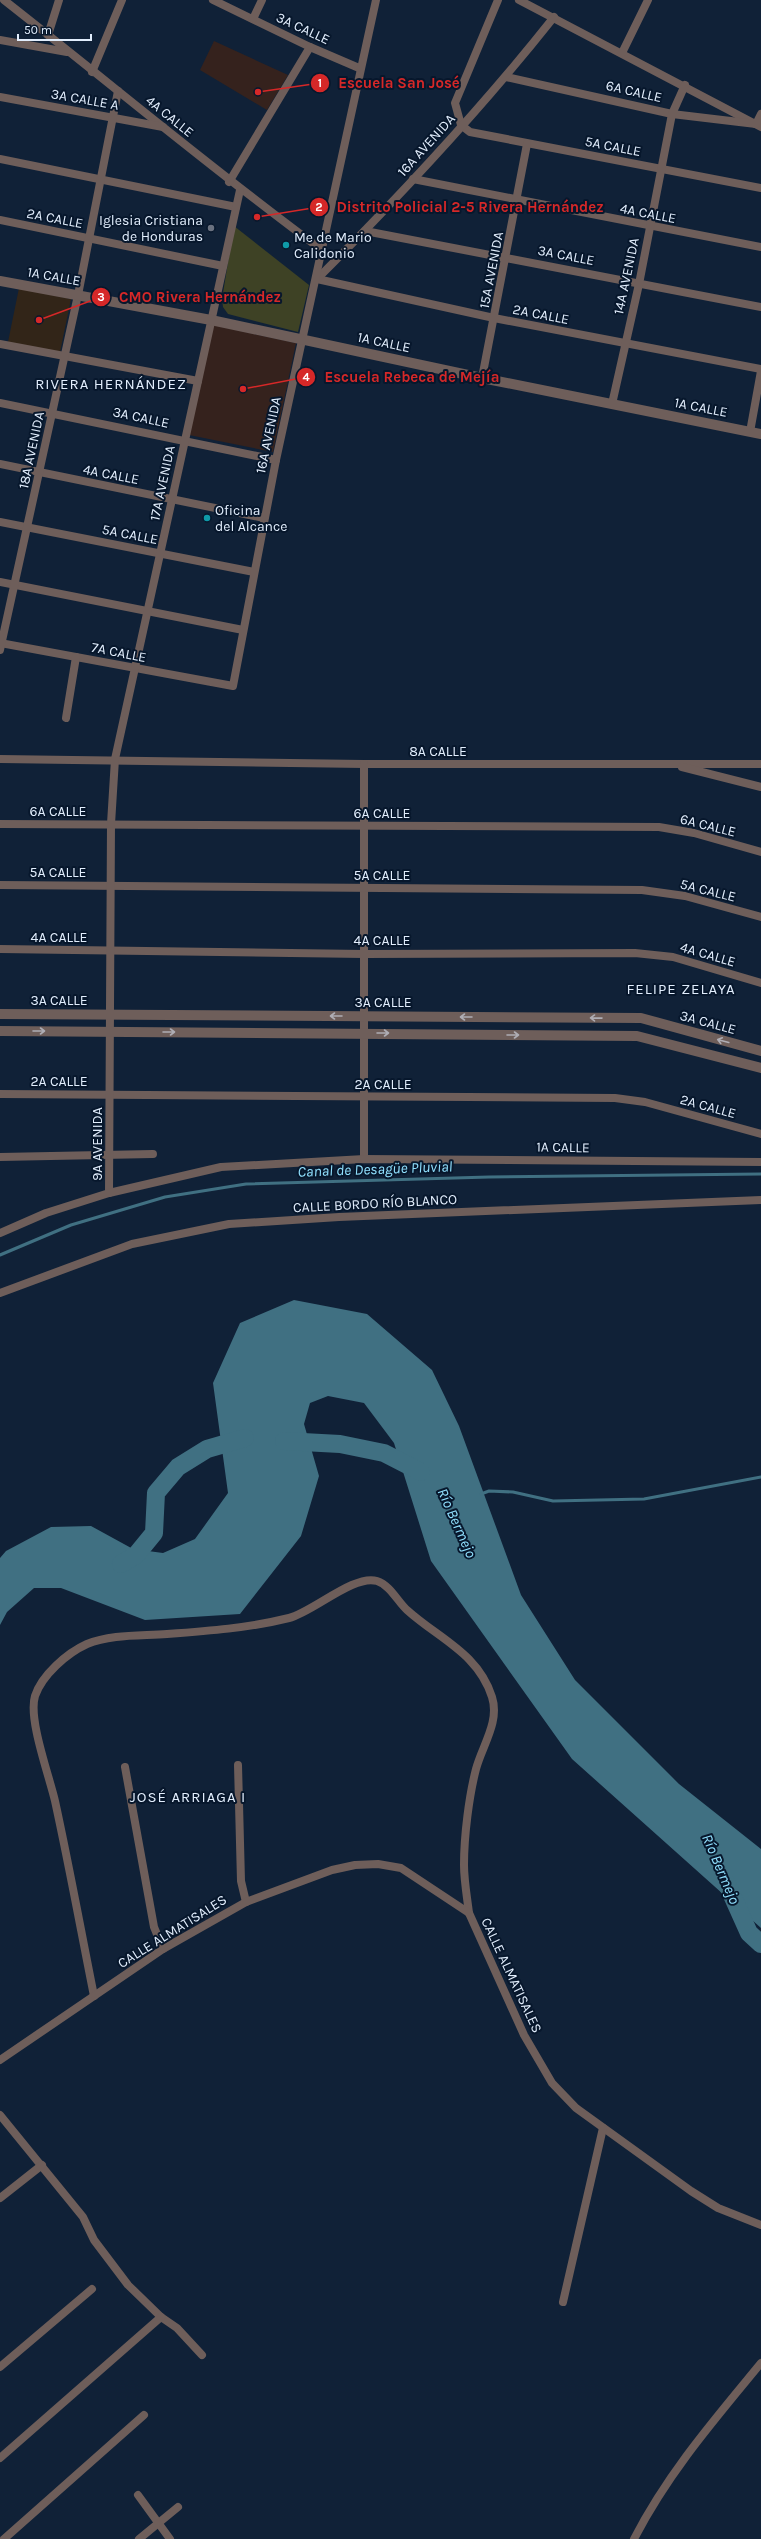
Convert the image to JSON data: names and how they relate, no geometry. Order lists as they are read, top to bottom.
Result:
{
  "streets": {
    "street": [
      "3A CALLE",
      "6A CALLE",
      "3A CALLE A",
      "4A CALLE",
      "16A AVENIDA",
      "5A CALLE",
      "2A CALLE",
      "15A AVENIDA",
      "1A CALLE",
      "14A AVENIDA",
      "18A AVENIDA",
      "17A AVENIDA",
      "7A CALLE",
      "8A CALLE",
      "9A AVENIDA",
      "CALLE BORDO RÍO BLANCO",
      "CALLE ALMATISALES"
    ]
  },
  "crossings": [
    ["3A CALLE", "16A AVENIDA"],
    ["3A CALLE", "15A AVENIDA"],
    ["3A CALLE", "14A AVENIDA"],
    ["3A CALLE", "18A AVENIDA"],
    ["3A CALLE", "17A AVENIDA"],
    ["3A CALLE", "9A AVENIDA"],
    ["6A CALLE", "16A AVENIDA"],
    ["6A CALLE", "14A AVENIDA"],
    ["6A CALLE", "9A AVENIDA"],
    ["3A CALLE A", "4A CALLE"],
    ["3A CALLE A", "18A AVENIDA"],
    ["4A CALLE", "16A AVENIDA"],
    ["4A CALLE", "15A AVENIDA"],
    ["4A CALLE", "14A AVENIDA"],
    ["4A CALLE", "18A AVENIDA"],
    ["4A CALLE", "17A AVENIDA"],
    ["4A CALLE", "9A AVENIDA"],
    ["16A AVENIDA", "5A CALLE"],
    ["16A AVENIDA", "2A CALLE"],
    ["16A AVENIDA", "1A CALLE"],
    ["16A AVENIDA", "7A CALLE"],
    ["5A CALLE", "15A AVENIDA"],
    ["5A CALLE", "14A AVENIDA"],
    ["5A CALLE", "18A AVENIDA"],
    ["5A CALLE", "17A AVENIDA"],
    ["5A CALLE", "9A AVENIDA"],
    ["2A CALLE", "15A AVENIDA"],
    ["2A CALLE", "14A AVENIDA"],
    ["2A CALLE", "18A AVENIDA"],
    ["2A CALLE", "17A AVENIDA"],
    ["2A CALLE", "9A AVENIDA"],
    ["15A AVENIDA", "1A CALLE"],
    ["1A CALLE", "14A AVENIDA"],
    ["1A CALLE", "18A AVENIDA"],
    ["1A CALLE", "17A AVENIDA"],
    ["1A CALLE", "9A AVENIDA"],
    ["18A AVENIDA", "7A CALLE"],
    ["17A AVENIDA", "7A CALLE"],
    ["17A AVENIDA", "8A CALLE"],
    ["17A AVENIDA", "9A AVENIDA"],
    ["8A CALLE", "9A AVENIDA"]
  ],
  "districts": ["RIVERA HERNÁNDEZ", "FELIPE ZELAYA", "JOSÉ ARRIAGA I"],
  "water": ["Canal de Desagüe Pluvial", "Río Bermejo"],
  "places": [
    "Escuela San José",
    "Distrito Policial 2-5 Rivera Hernández",
    "Iglesia Cristiana de Honduras",
    "Me de Mario Calidonio",
    "CMO Rivera Hernández",
    "Escuela Rebeca de Mejía",
    "Oficina del Alcance"
  ],
  "scale_bar": "50 m"
}
